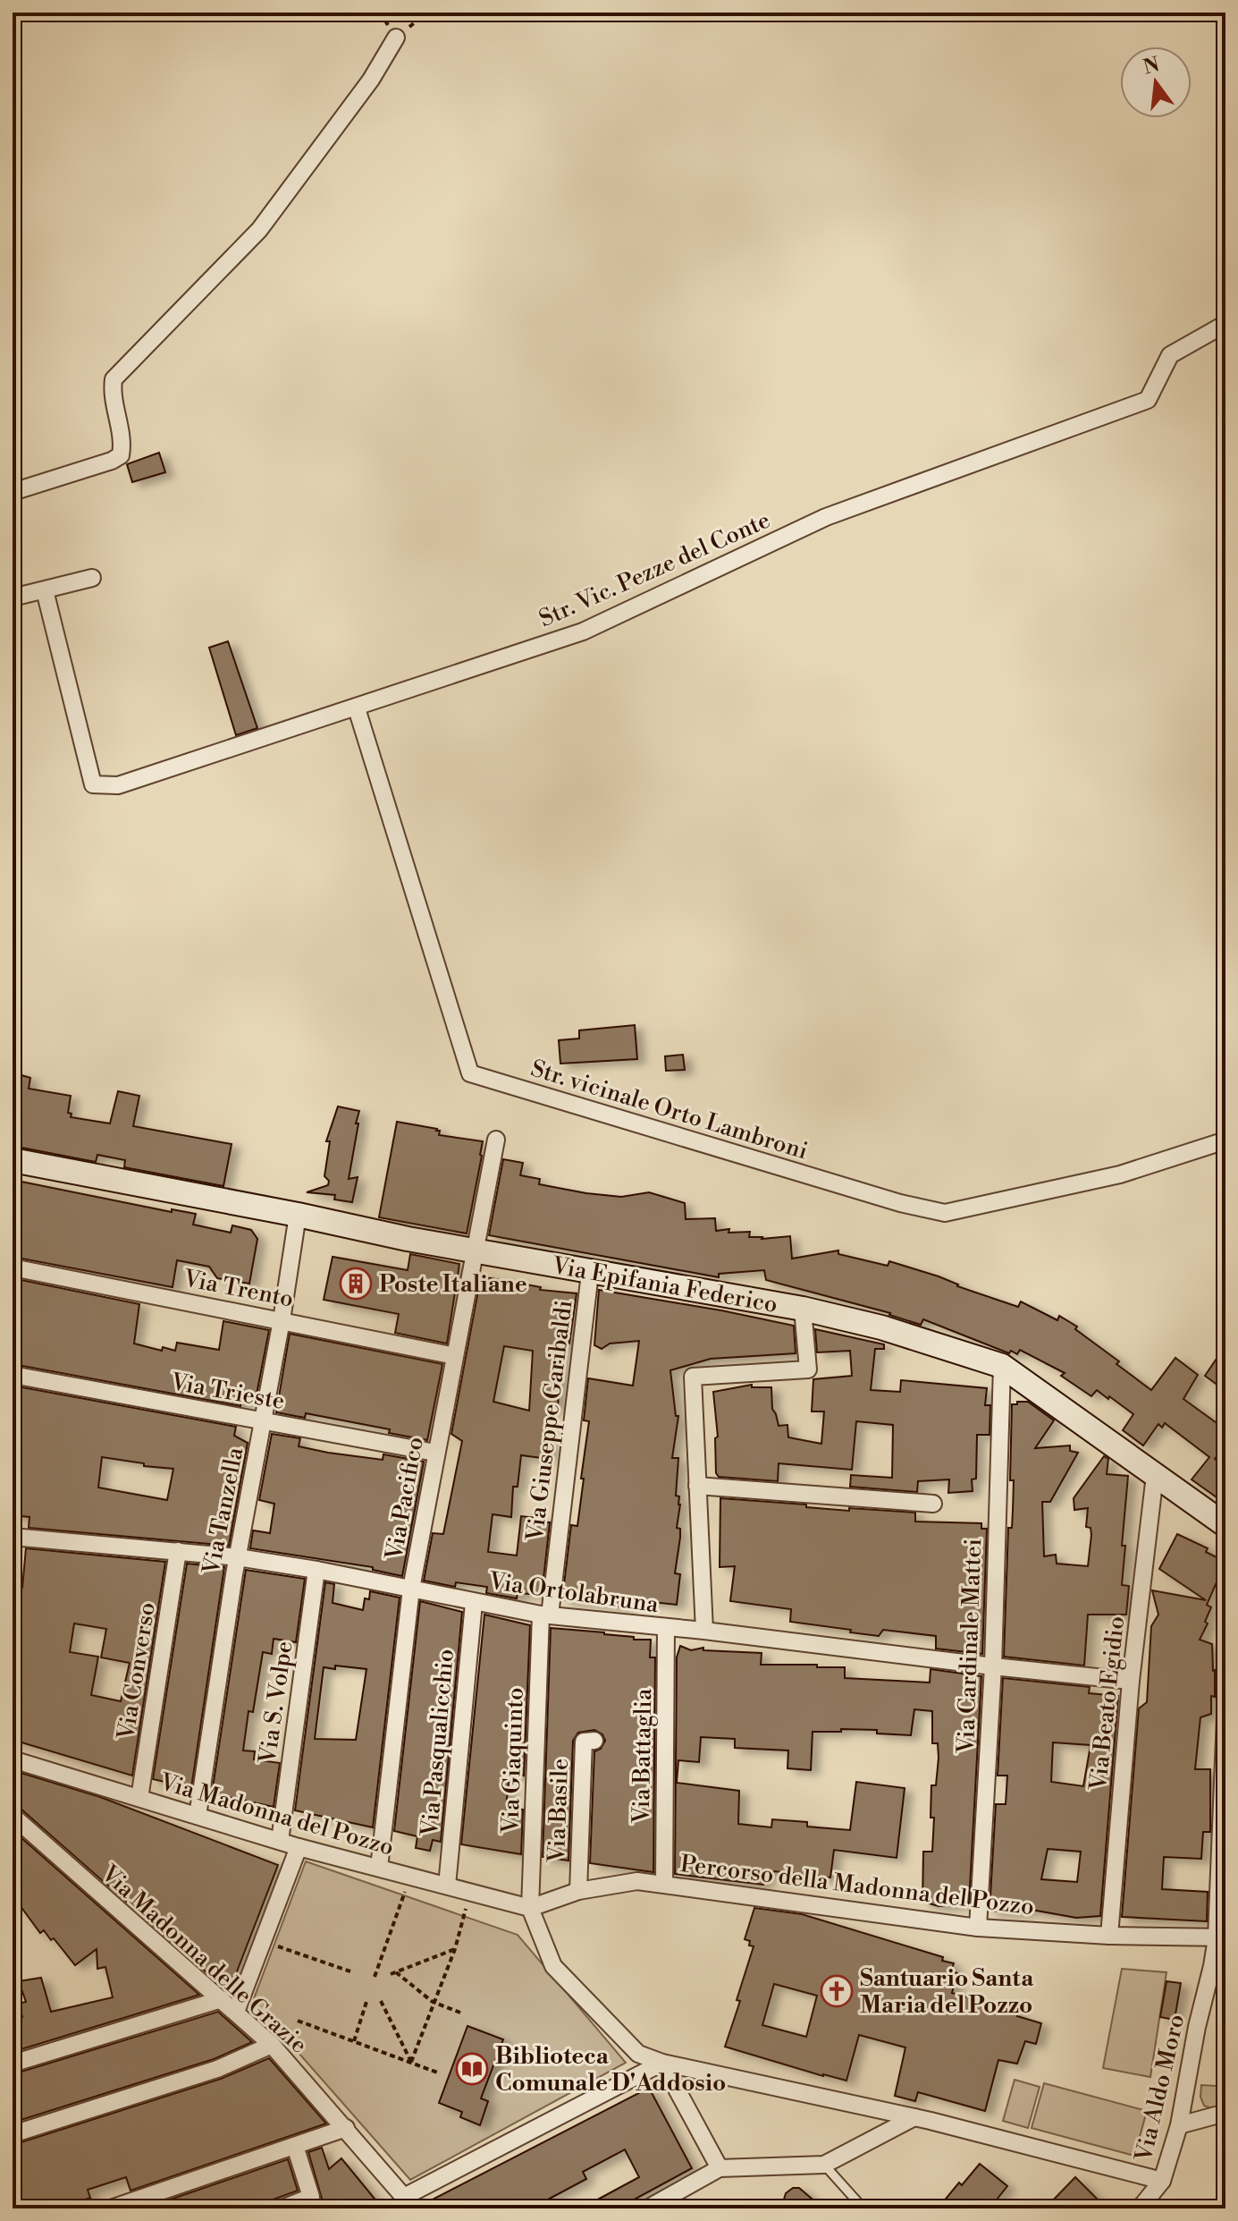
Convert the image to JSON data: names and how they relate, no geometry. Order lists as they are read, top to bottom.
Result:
{
  "streets": {
    "main road": ["Via Epifania Federico"],
    "street": [
      "Str. Vic. Pezze del Conte",
      "Str. vicinale Orto Lambroni",
      "Via Trento",
      "Via Trieste",
      "Via Giuseppe Garibaldi",
      "Via Pacifico",
      "Via Tanzella",
      "Via Ortolabruna",
      "Via Cardinale Mattei",
      "Via Converso",
      "Via S. Volpe",
      "Via Beato Egidio",
      "Via Pasqualicchio",
      "Via Battaglia",
      "Via Giaquinto",
      "Via Basile",
      "Via Madonna del Pozzo",
      "Percorso della Madonna del Pozzo",
      "Via Madonna delle Grazie",
      "Via Aldo Moro"
    ]
  },
  "crossings": [
    ["Str. Vic. Pezze del Conte", "Str. vicinale Orto Lambroni"],
    ["Via Epifania Federico", "Via Giuseppe Garibaldi"],
    ["Via Epifania Federico", "Via Pacifico"],
    ["Via Epifania Federico", "Via Tanzella"],
    ["Via Epifania Federico", "Via Cardinale Mattei"],
    ["Via Epifania Federico", "Via Beato Egidio"],
    ["Via Trento", "Via Pacifico"],
    ["Via Trento", "Via Tanzella"],
    ["Via Trieste", "Via Pacifico"],
    ["Via Trieste", "Via Tanzella"],
    ["Via Giuseppe Garibaldi", "Via Ortolabruna"],
    ["Via Giuseppe Garibaldi", "Via Giaquinto"],
    ["Via Pacifico", "Via Ortolabruna"],
    ["Via Pacifico", "Via Madonna del Pozzo"],
    ["Via Tanzella", "Via Ortolabruna"],
    ["Via Tanzella", "Via Madonna del Pozzo"],
    ["Via Ortolabruna", "Via Cardinale Mattei"],
    ["Via Ortolabruna", "Via Converso"],
    ["Via Ortolabruna", "Via S. Volpe"],
    ["Via Ortolabruna", "Via Beato Egidio"],
    ["Via Ortolabruna", "Via Pasqualicchio"],
    ["Via Ortolabruna", "Via Battaglia"],
    ["Via Ortolabruna", "Via Giaquinto"],
    ["Via Cardinale Mattei", "Percorso della Madonna del Pozzo"],
    ["Via Converso", "Via Madonna del Pozzo"],
    ["Via S. Volpe", "Via Madonna del Pozzo"],
    ["Via Beato Egidio", "Percorso della Madonna del Pozzo"],
    ["Via Pasqualicchio", "Via Madonna del Pozzo"],
    ["Via Battaglia", "Percorso della Madonna del Pozzo"],
    ["Via Giaquinto", "Via Madonna del Pozzo"],
    ["Via Giaquinto", "Percorso della Madonna del Pozzo"],
    ["Via Basile", "Percorso della Madonna del Pozzo"],
    ["Via Madonna del Pozzo", "Percorso della Madonna del Pozzo"],
    ["Percorso della Madonna del Pozzo", "Via Aldo Moro"]
  ],
  "places": {
    "building": ["Poste Italiane"],
    "church": ["Santuario Santa Maria del Pozzo"],
    "library": ["Biblioteca Comunale D'Addosio"]
  },
  "north": "top"
}
